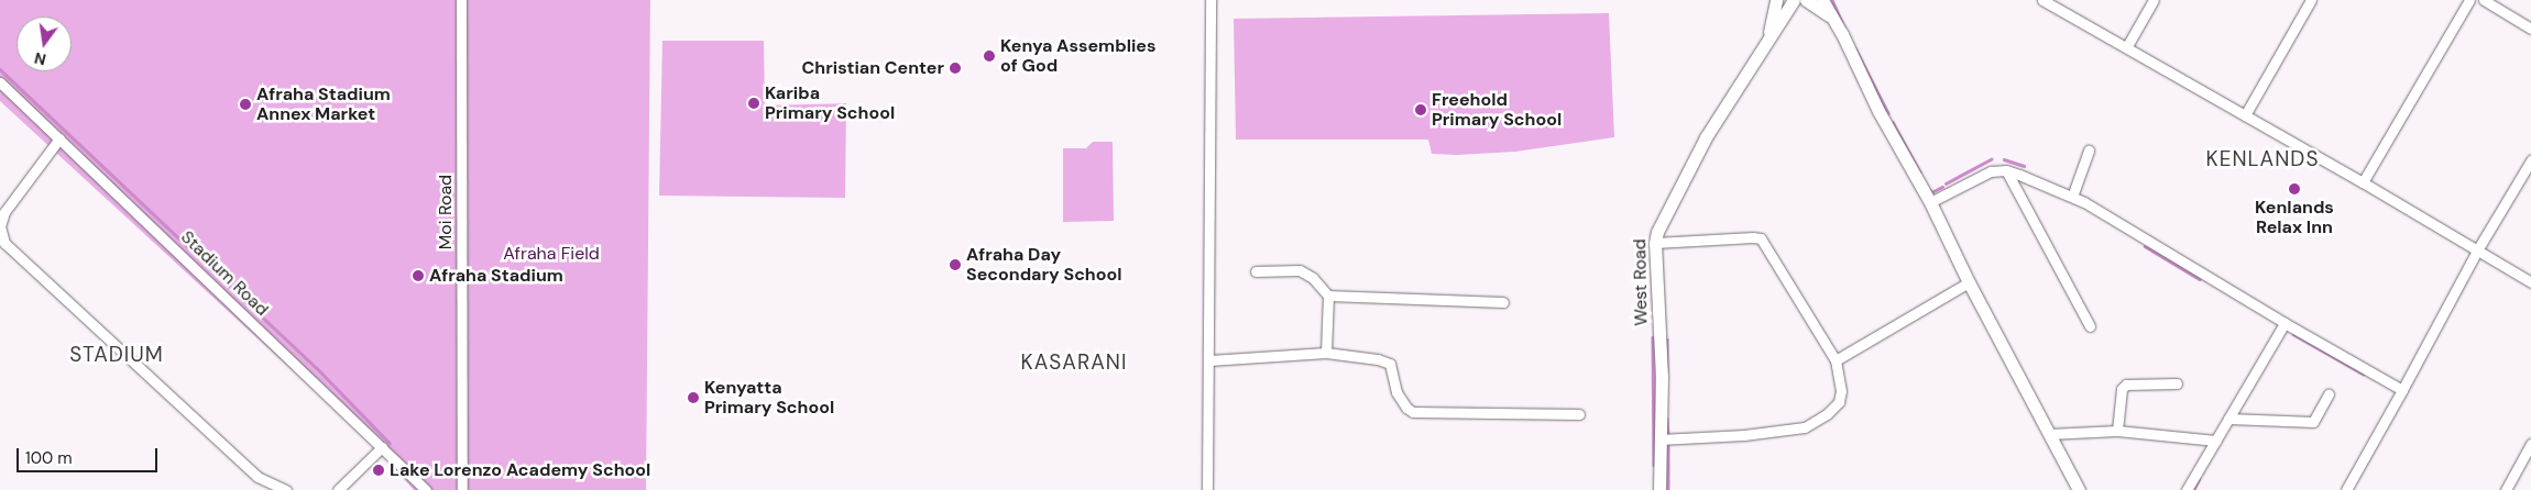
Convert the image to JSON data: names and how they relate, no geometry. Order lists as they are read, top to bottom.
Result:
{
  "streets": {
    "street": ["Moi Road", "Stadium Road", "West Road"]
  },
  "districts": ["KENLANDS", "STADIUM", "KASARANI"],
  "parks": ["Afraha Field"],
  "places": [
    "Kenya Assemblies of God",
    "Christian Center",
    "Kariba Primary School",
    "Afraha Stadium Annex Market",
    "Freehold Primary School",
    "Kenlands Relax Inn",
    "Afraha Day Secondary School",
    "Afraha Stadium",
    "Kenyatta Primary School",
    "Lake Lorenzo Academy School"
  ],
  "scale_bar": "100 m",
  "north": "bottom"
}
